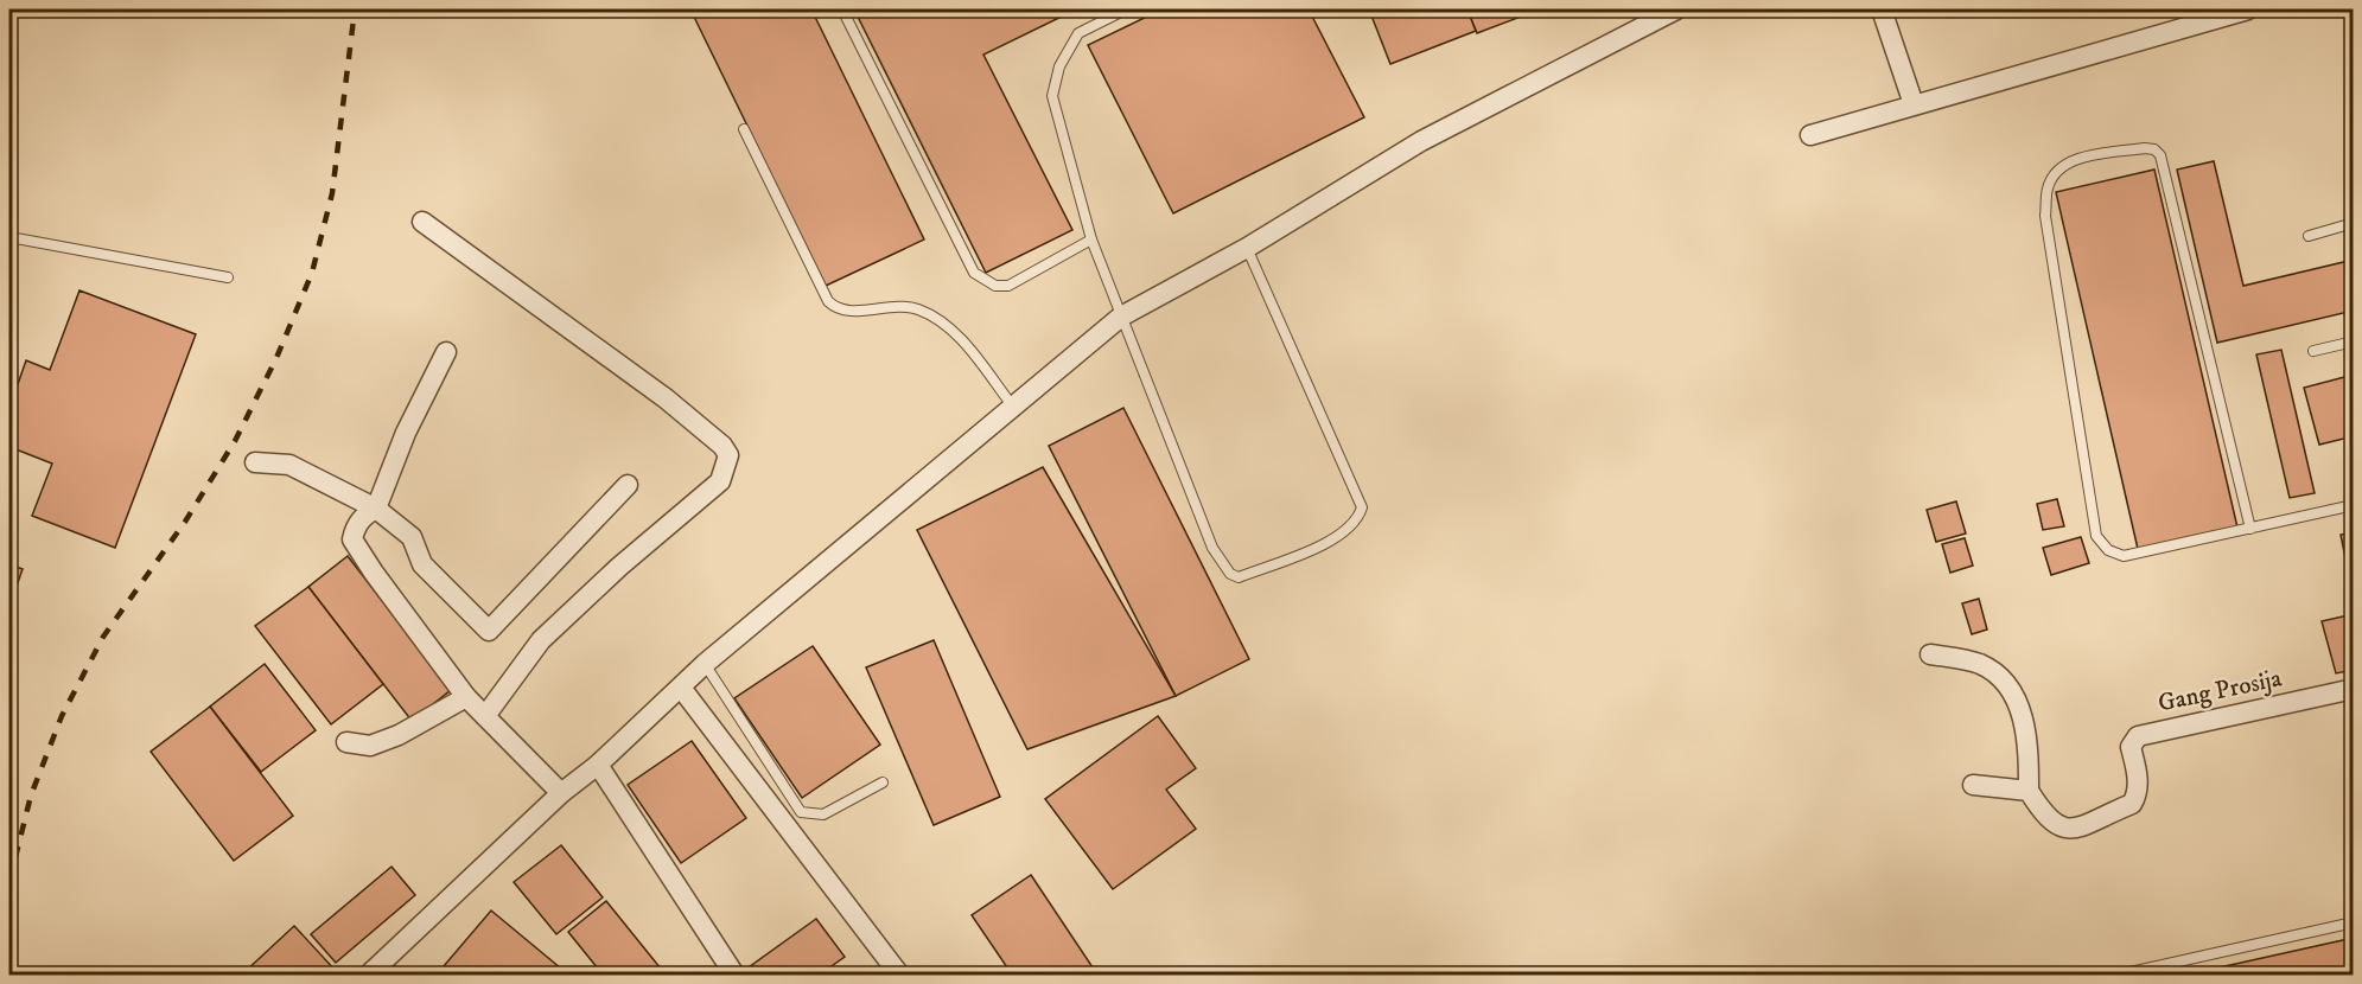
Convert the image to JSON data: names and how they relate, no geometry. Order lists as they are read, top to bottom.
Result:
{
  "streets": {
    "street": ["Gang Prosija"]
  }
}
